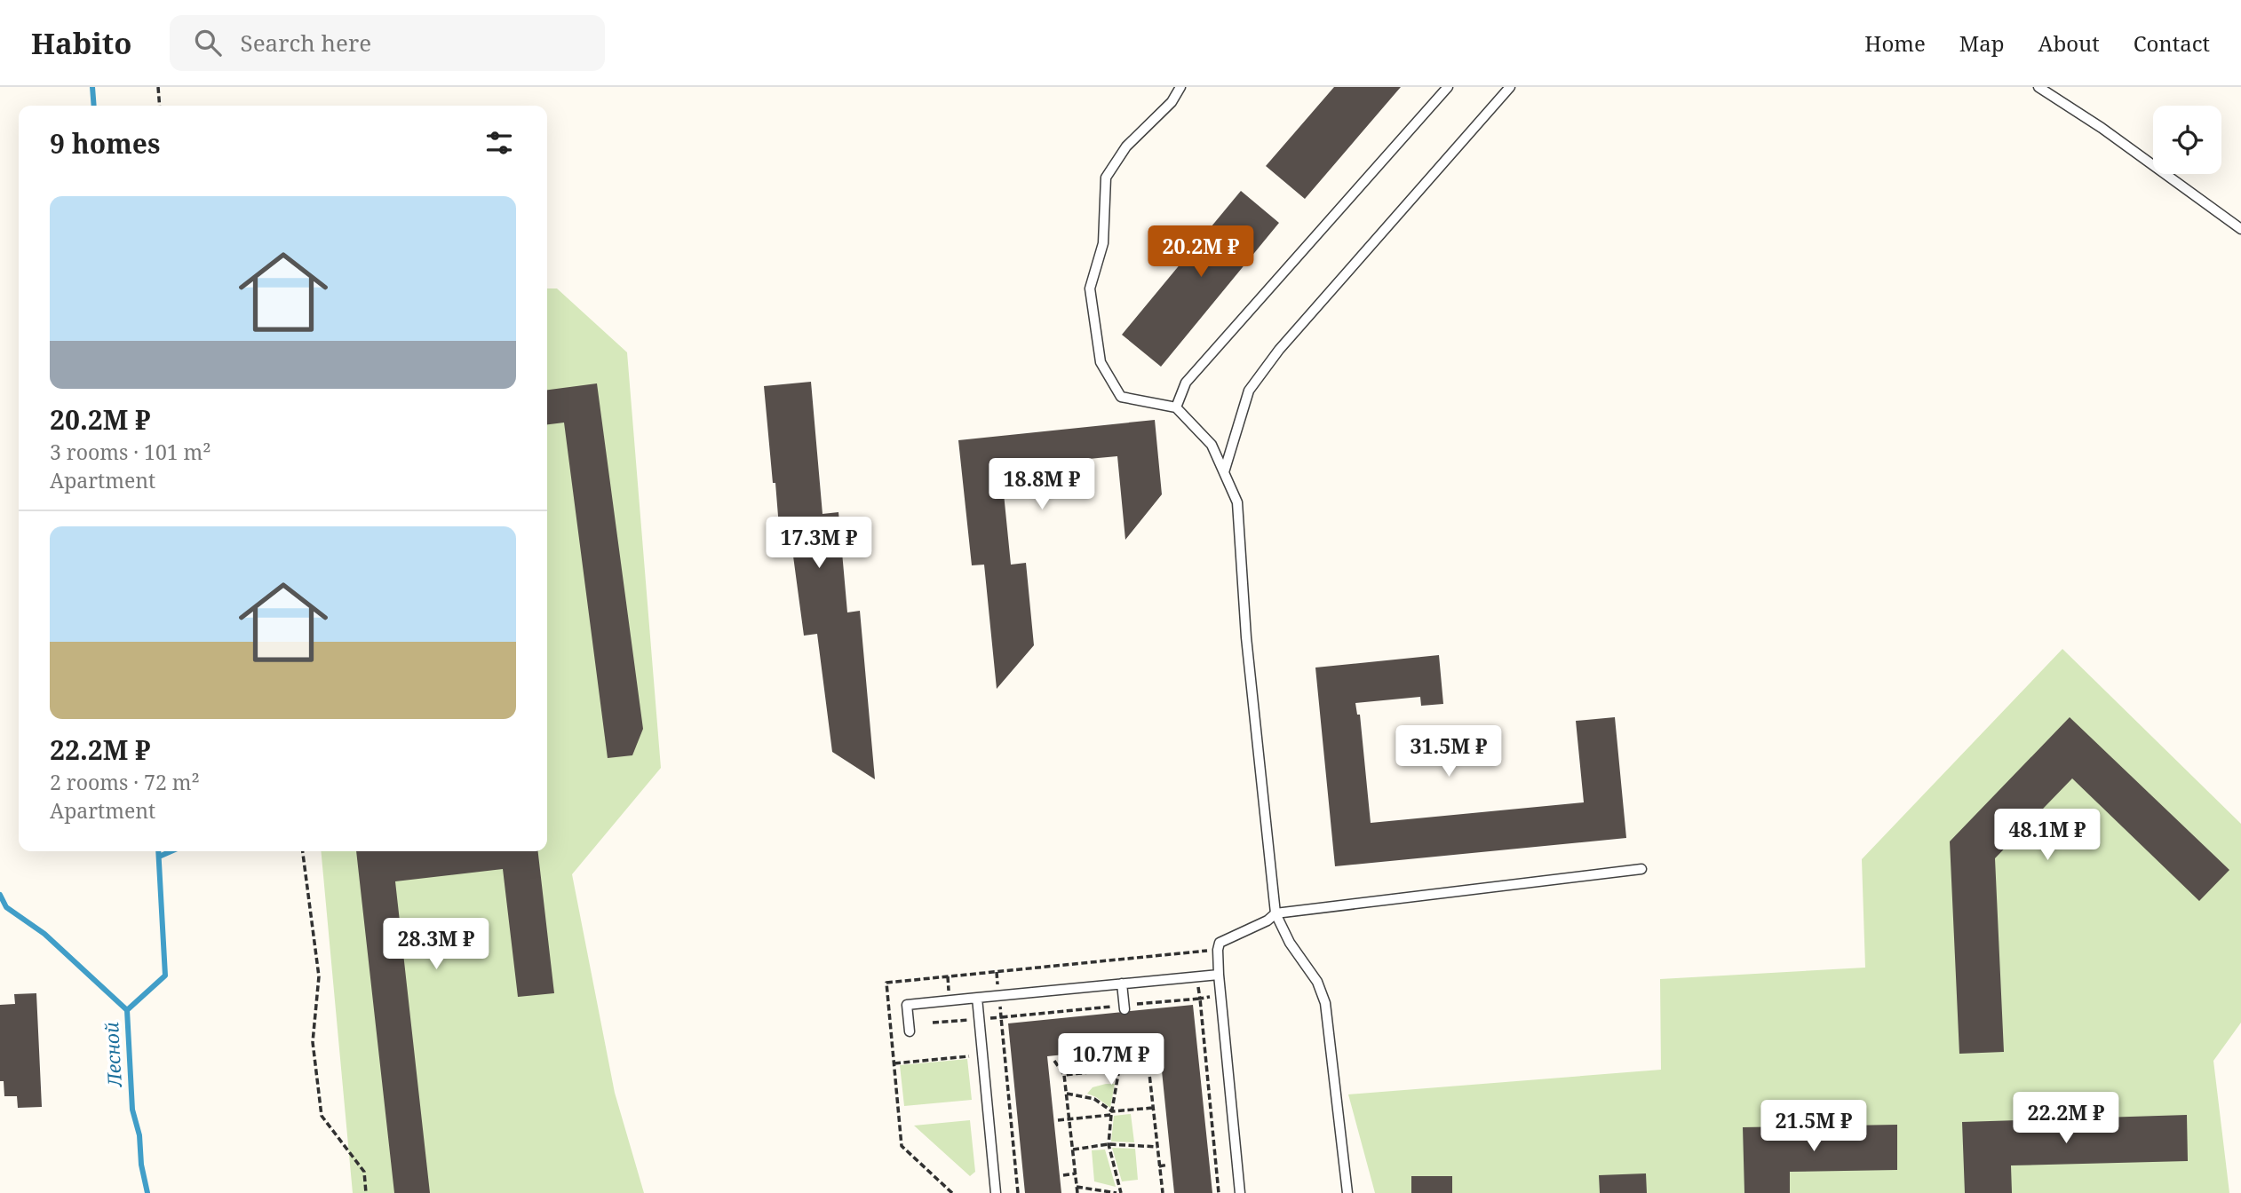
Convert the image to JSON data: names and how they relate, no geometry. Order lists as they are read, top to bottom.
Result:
{
  "water": ["Лесной"],
  "page": {
    "header": "Habito",
    "search": "Search here",
    "nav": [
      "Home",
      "Map",
      "About",
      "Contact"
    ],
    "heading": "9 homes",
    "list": [
      {
        "name": "20.2M ₽",
        "note": "3 rooms · 101 m² · Apartment"
      },
      {
        "name": "22.2M ₽",
        "note": "2 rooms · 72 m² · Apartment"
      }
    ],
    "price": [
      "20.2M ₽",
      "18.8M ₽",
      "17.3M ₽",
      "31.5M ₽",
      "48.1M ₽",
      "28.3M ₽",
      "10.7M ₽",
      "22.2M ₽",
      "21.5M ₽"
    ]
  }
}
